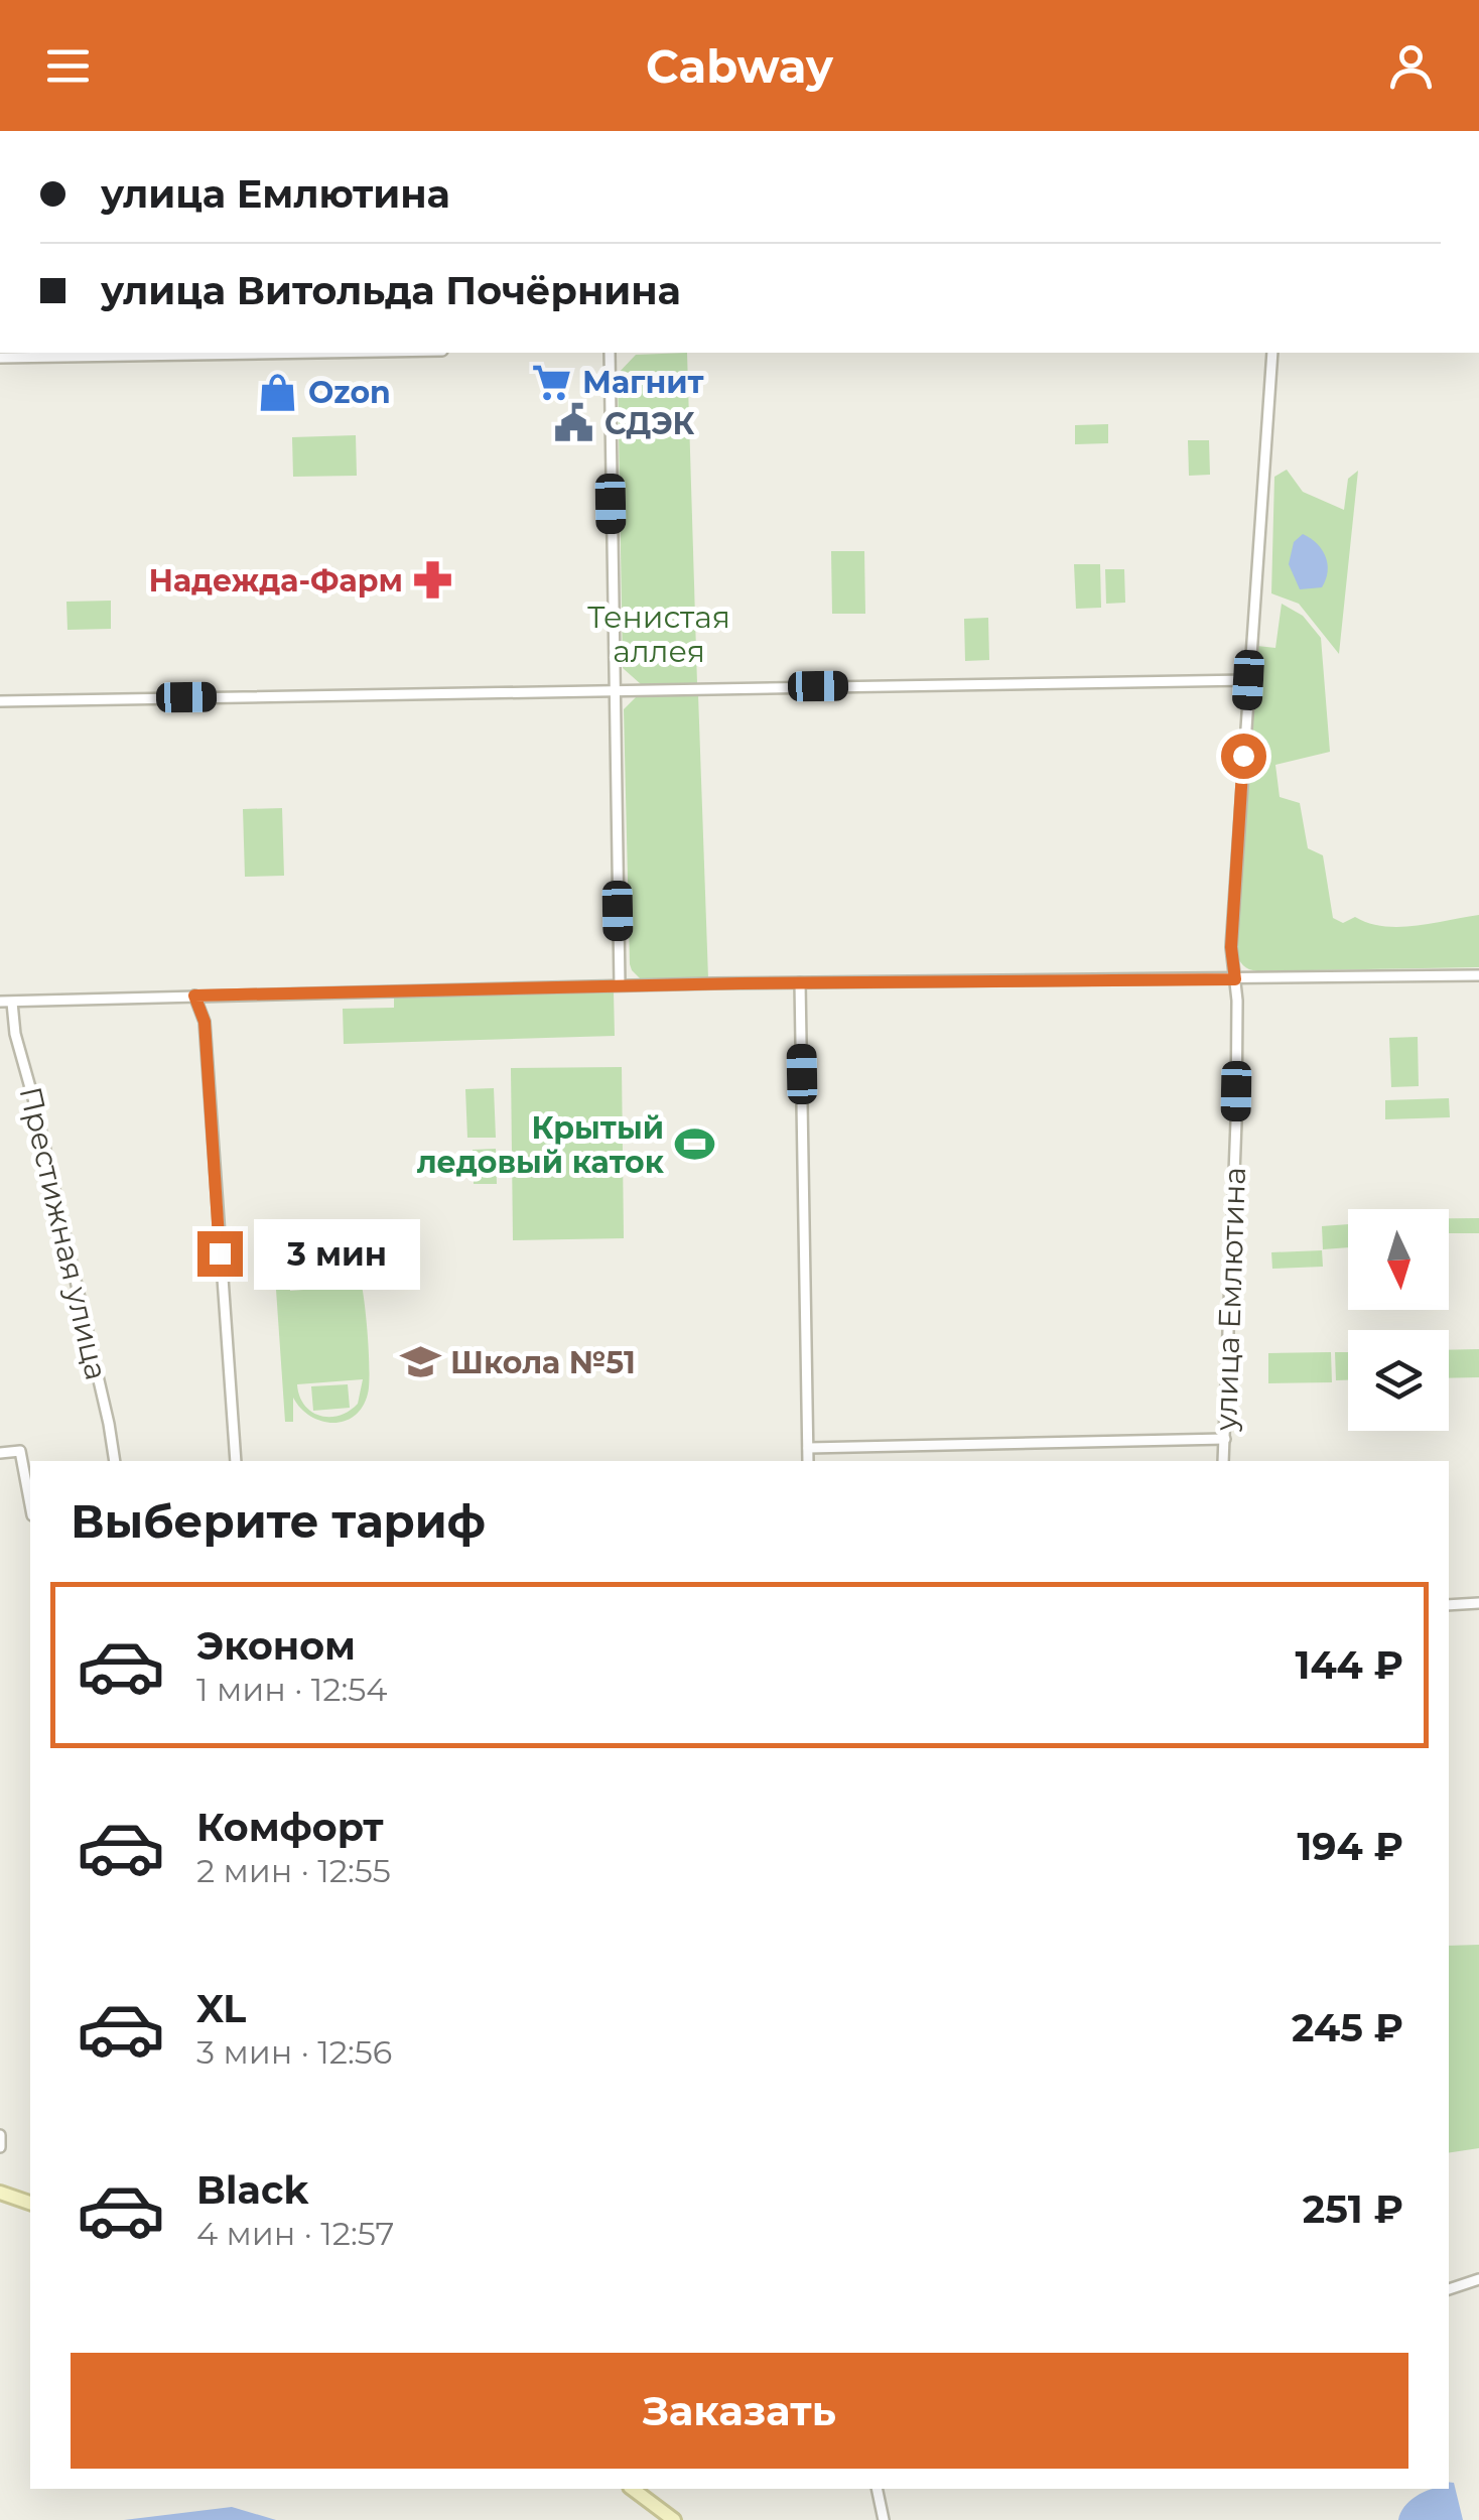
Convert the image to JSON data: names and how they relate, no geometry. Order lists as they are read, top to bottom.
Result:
{
  "streets": {
    "street": ["Престижная улица", "улица Емлютина"]
  },
  "parks": ["Тенистая аллея"],
  "places": {
    "supermarket": ["Магнит"],
    "shop": ["Ozon"],
    "public building": ["СДЭК"],
    "pharmacy": ["Надежда-Фарм"],
    "sports": ["Крытый ледовый каток"],
    "school or university": ["Школа №51"]
  },
  "north": "bottom",
  "page": {
    "header": "Cabway",
    "banner": ["улица Емлютина", "улица Витольда Почёрнина"],
    "bubble": "3 мин",
    "heading": "Выберите тариф",
    "list": [
      {
        "name": "Эконом",
        "note": "1 мин · 12:54",
        "value": "144 ₽"
      },
      {
        "name": "Комфорт",
        "note": "2 мин · 12:55",
        "value": "194 ₽"
      },
      {
        "name": "XL",
        "note": "3 мин · 12:56",
        "value": "245 ₽"
      },
      {
        "name": "Black",
        "note": "4 мин · 12:57",
        "value": "251 ₽"
      }
    ],
    "buttons": "Заказать"
  }
}
